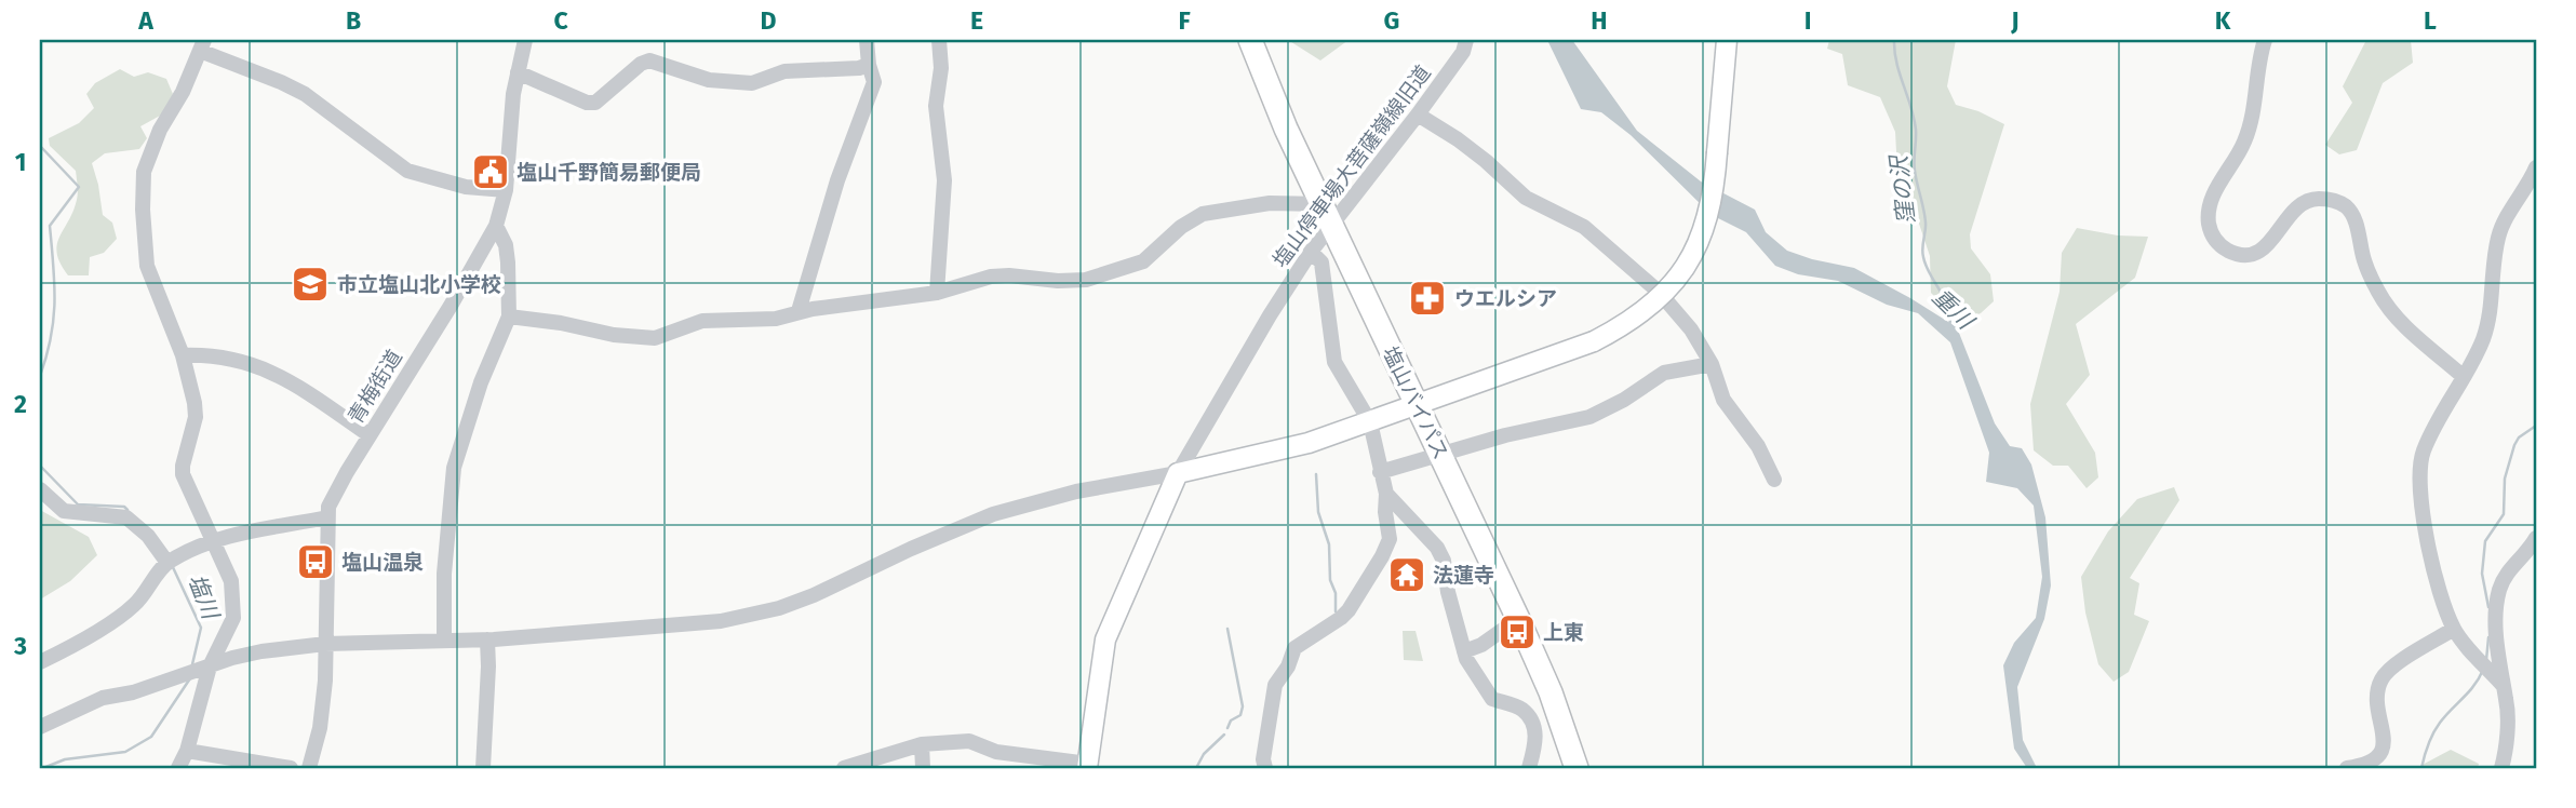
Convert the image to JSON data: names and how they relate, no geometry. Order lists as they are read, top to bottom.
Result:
{
  "streets": {
    "highway": ["塩山バイパス"],
    "street": ["塩山停車場大菩薩嶺線旧道", "青梅街道"]
  },
  "crossings": [
    ["塩山停車場大菩薩嶺線旧道", "塩山バイパス"]
  ],
  "water": ["窪の沢", "重川", "塩川"],
  "places": {
    "public building": ["塩山千野簡易郵便局"],
    "school or university": ["市立塩山北小学校"],
    "pharmacy": ["ウエルシア"],
    "bus stop": ["塩山温泉", "上東"],
    "temple": ["法蓮寺"]
  },
  "grid": {
    "columns": [
      "A",
      "B",
      "C",
      "D",
      "E",
      "F",
      "G",
      "H",
      "I",
      "J",
      "K",
      "L"
    ],
    "rows": ["1", "2", "3"]
  }
}
